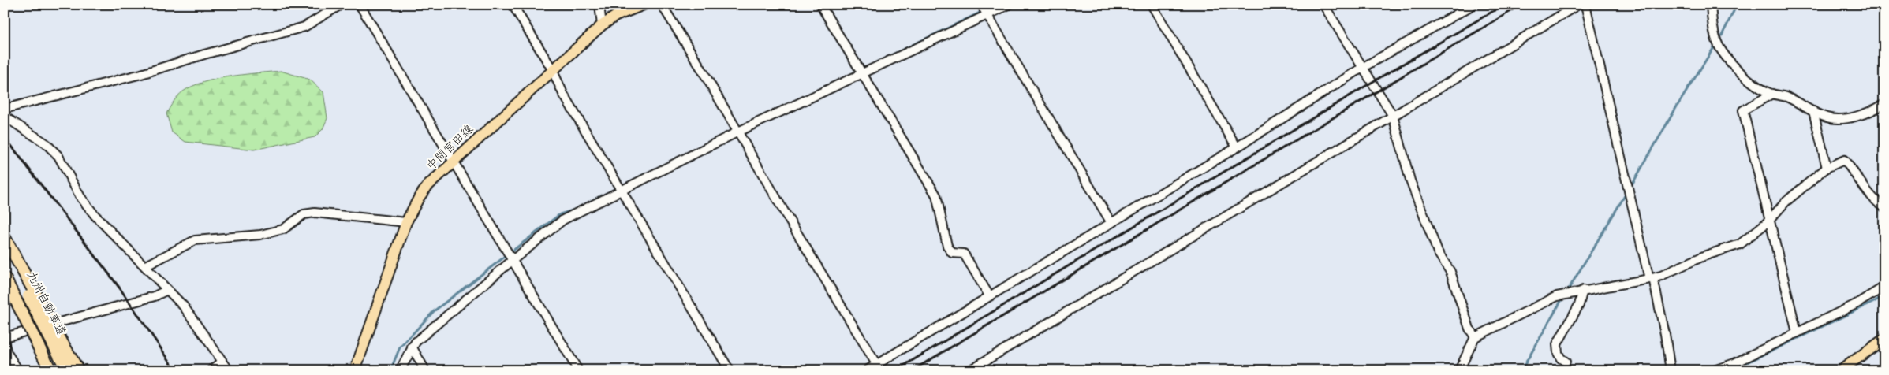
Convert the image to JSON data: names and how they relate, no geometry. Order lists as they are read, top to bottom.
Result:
{
  "streets": {
    "highway": ["九州自動車道"],
    "main road": ["中間宮田線"]
  }
}
